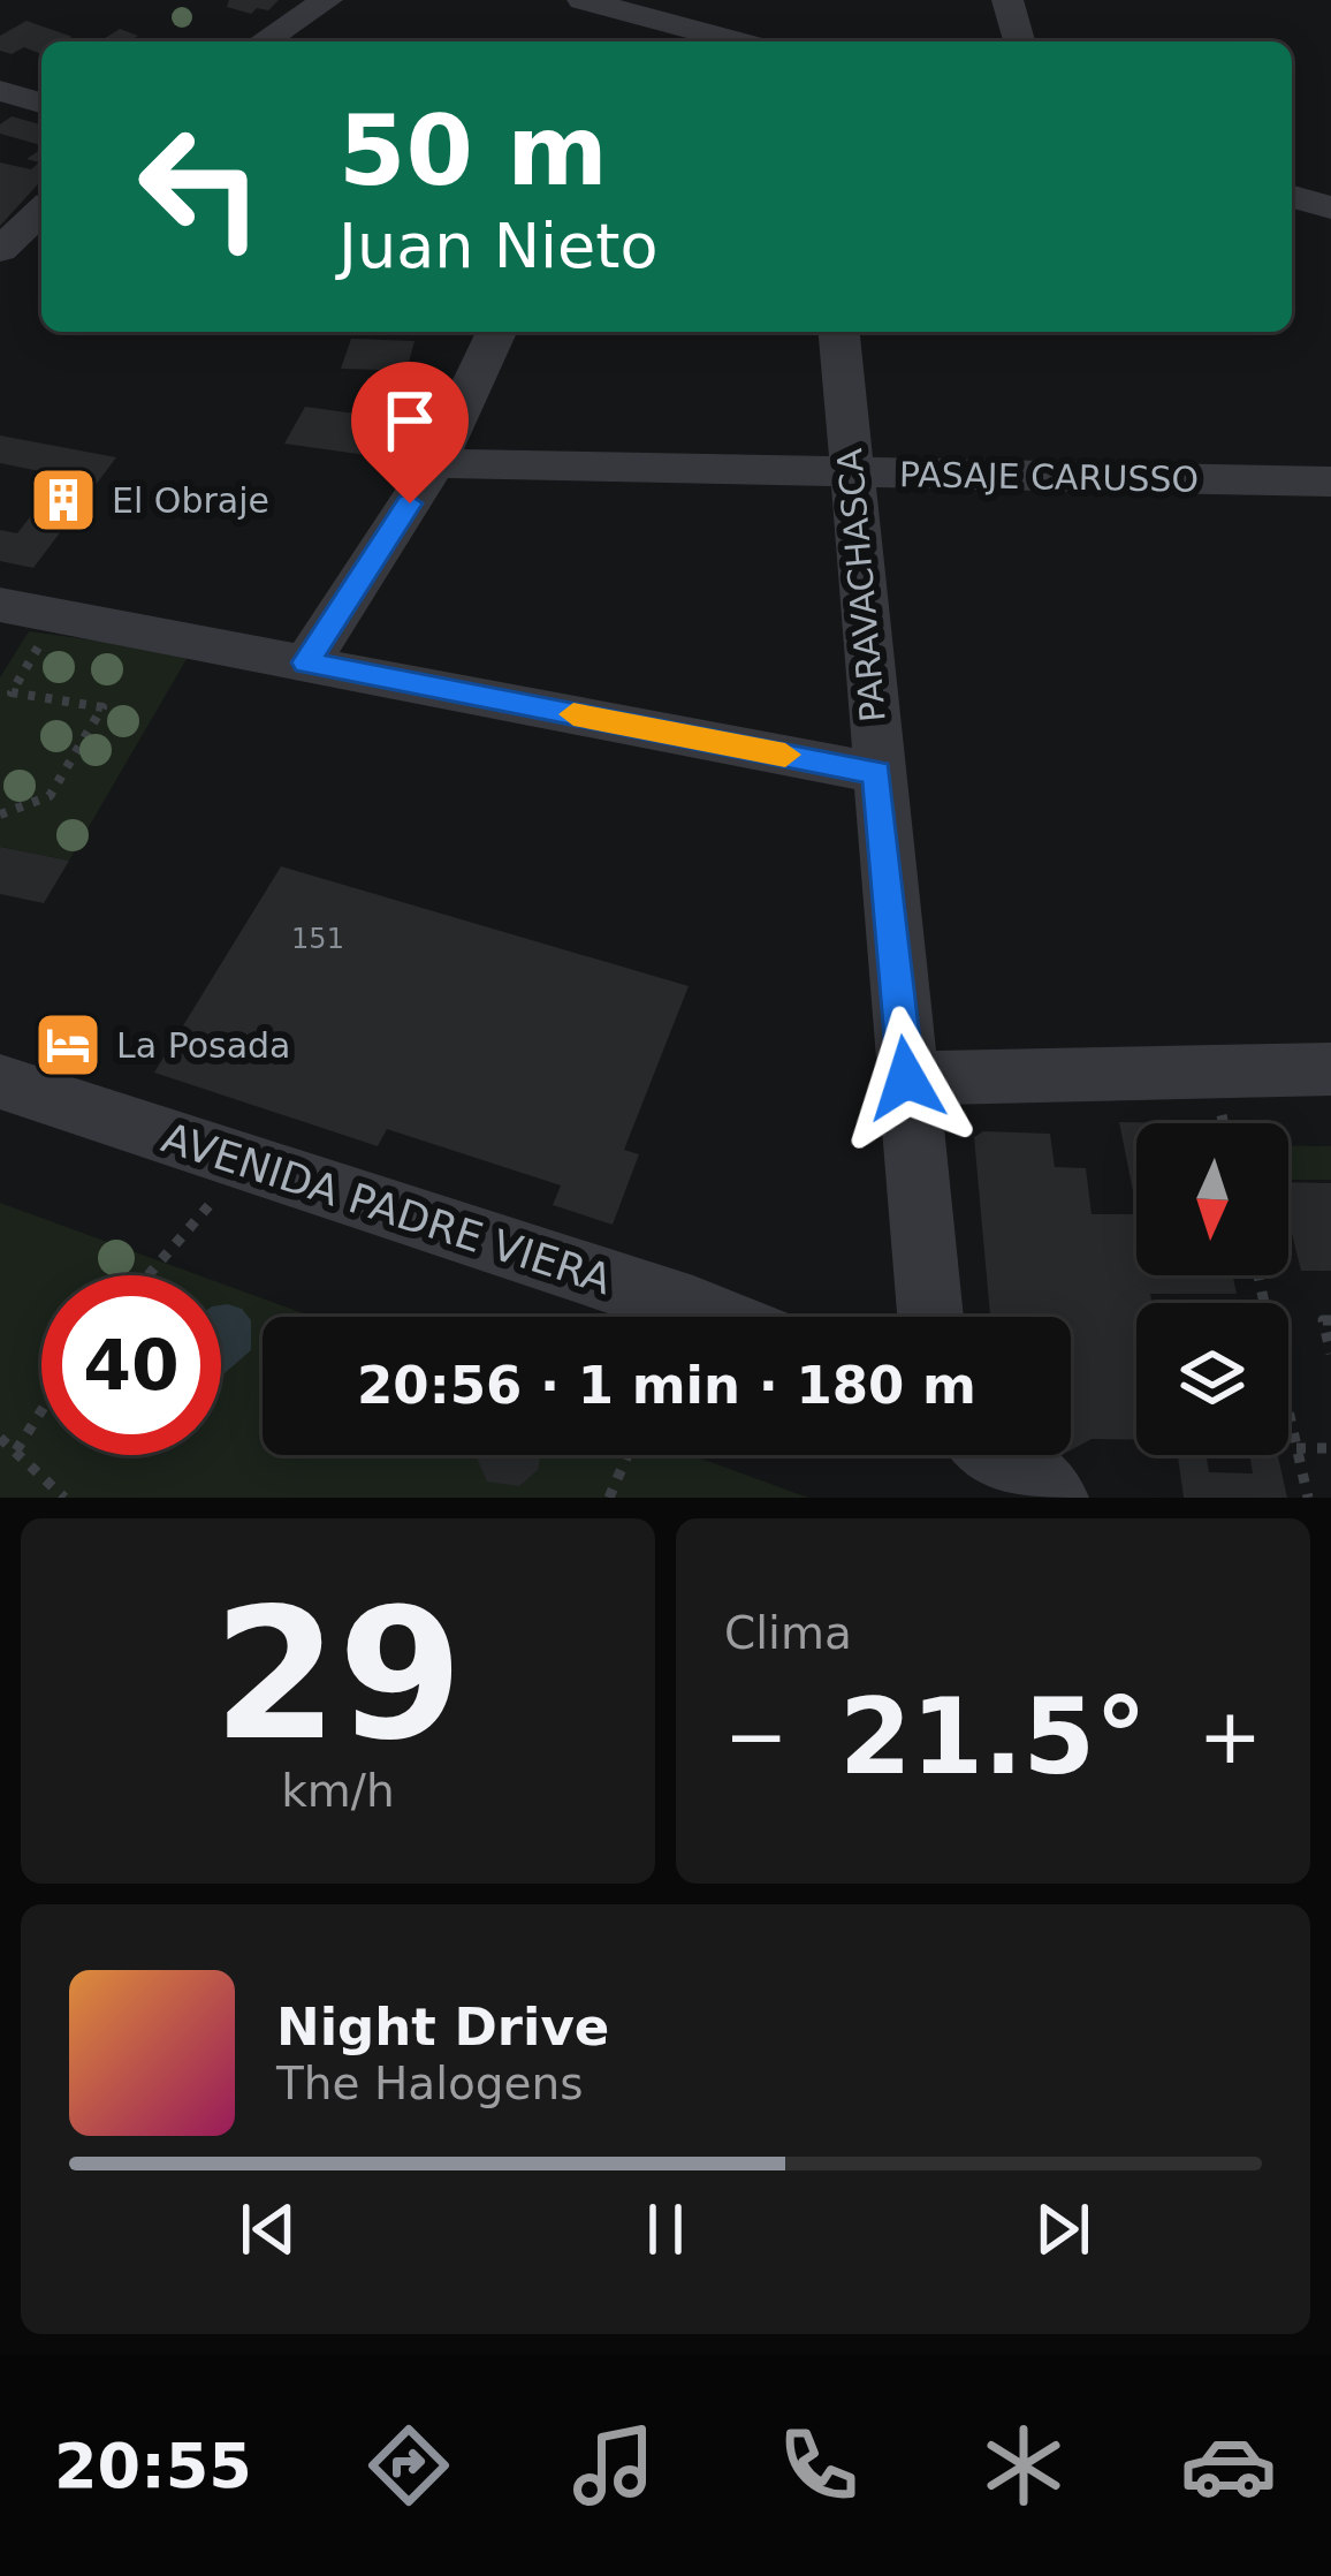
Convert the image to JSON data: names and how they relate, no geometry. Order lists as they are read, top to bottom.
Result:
{
  "streets": {
    "street": ["PASAJE CARUSSO", "PARAVACHASCA", "AVENIDA PADRE VIERA"]
  },
  "crossings": [
    ["PASAJE CARUSSO", "PARAVACHASCA"]
  ],
  "places": {
    "building": ["El Obraje"],
    "hotel": ["La Posada"]
  },
  "house_numbers": ["151"],
  "north": "bottom",
  "page": {
    "turn": ["50 m", "Juan Nieto"],
    "limit": "40",
    "trip": "20:56 · 1 min · 180 m",
    "tile": [
      ["29", "km/h"],
      "Clima"
    ],
    "heat": ["−", "21.5°", "+"],
    "song": ["Night Drive", "The Halogens"],
    "tabs": "20:55"
  }
}
